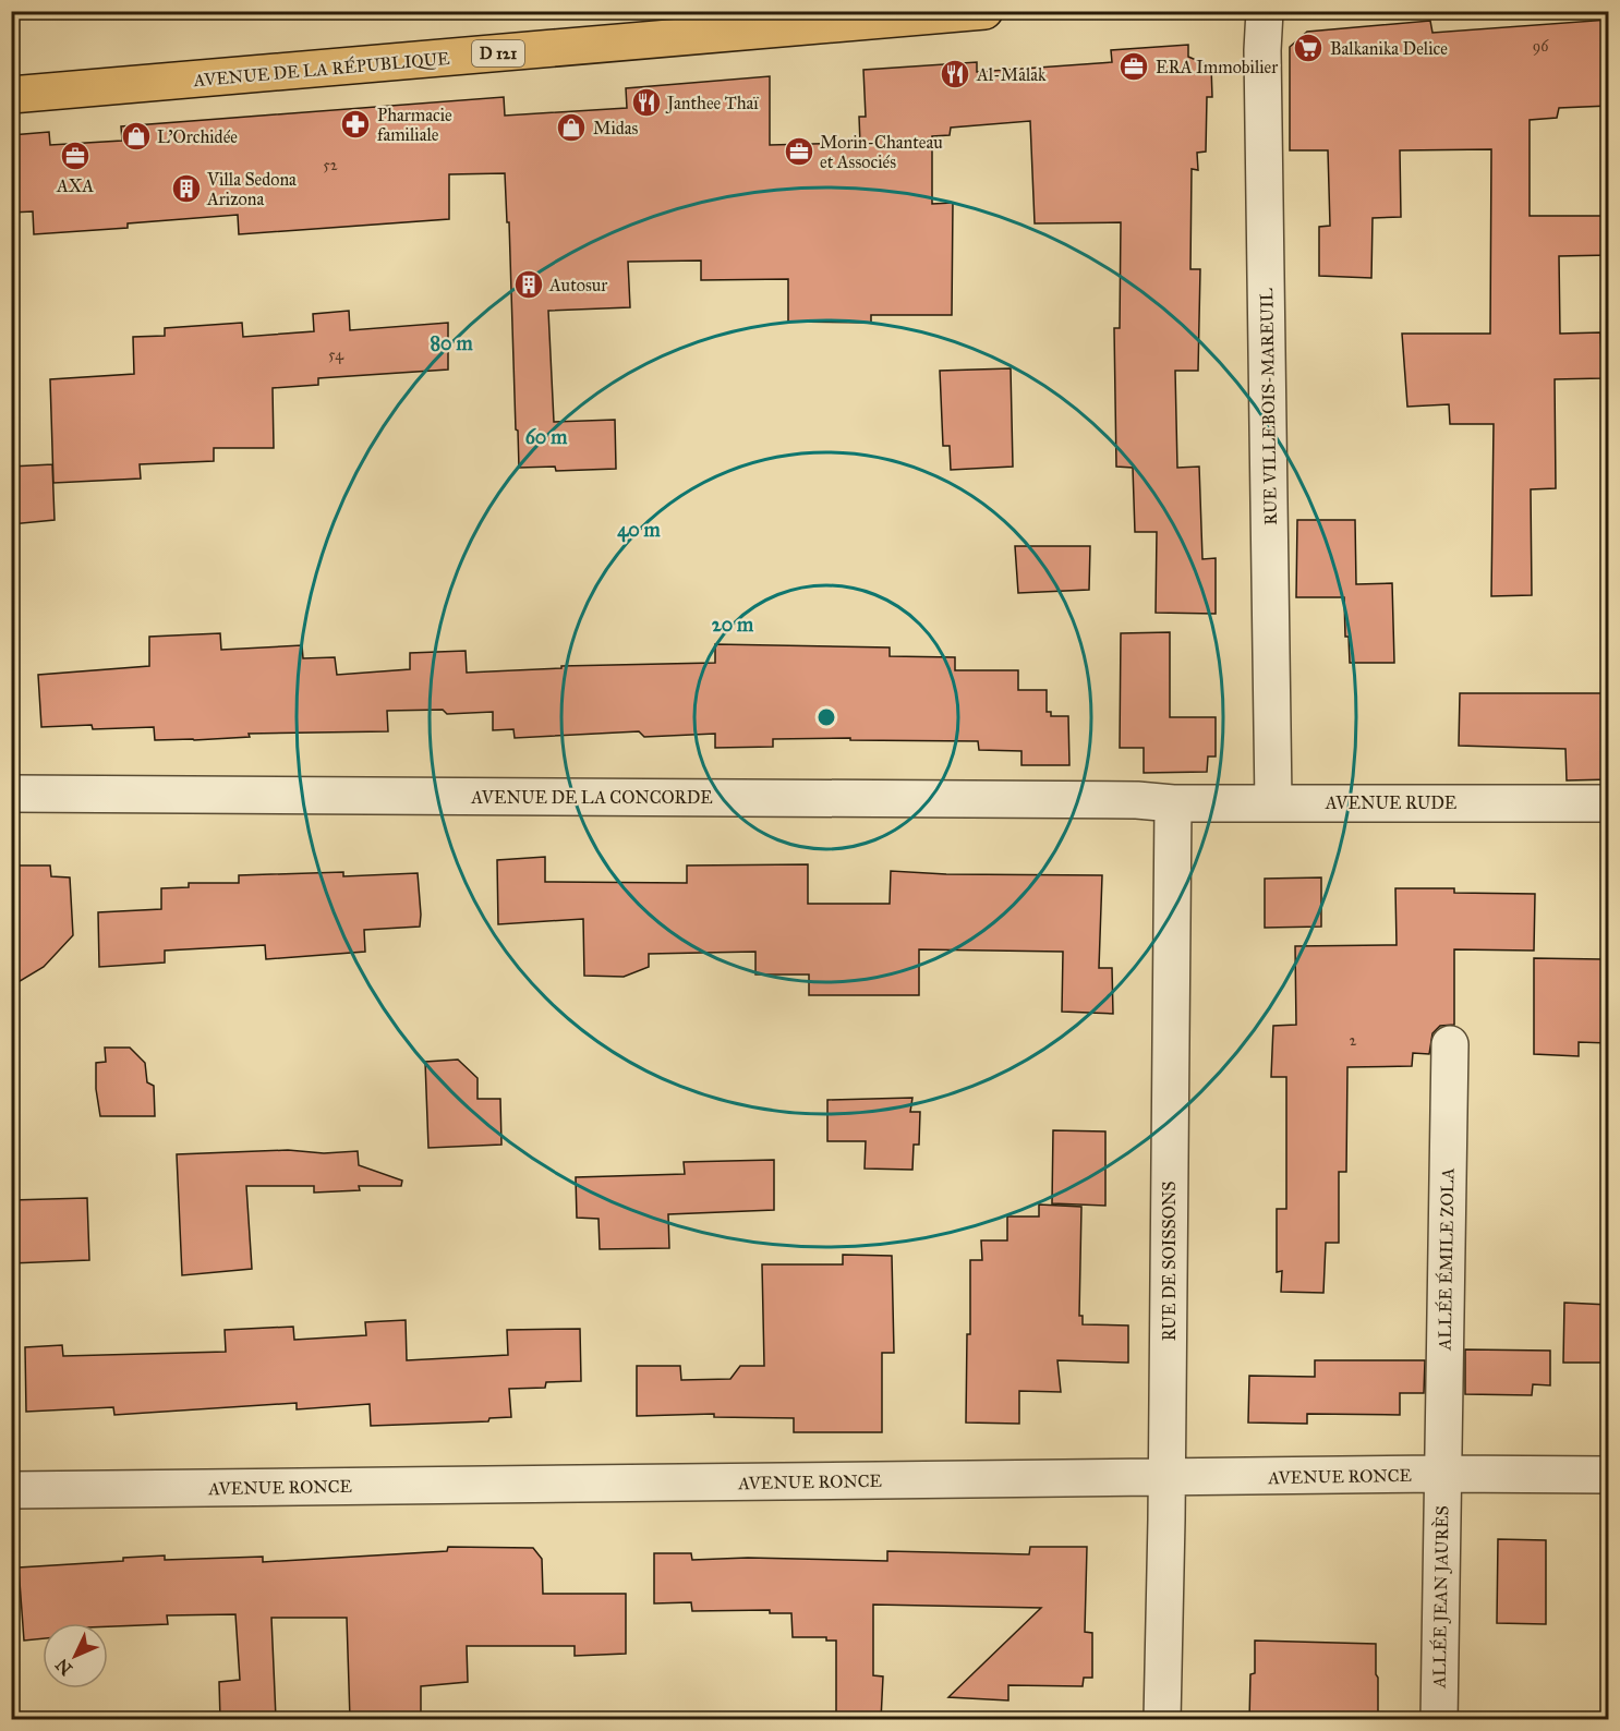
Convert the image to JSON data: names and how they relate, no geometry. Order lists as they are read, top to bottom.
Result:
{
  "streets": {
    "main road": ["D 121", "AVENUE DE LA RÉPUBLIQUE"],
    "street": [
      "RUE VILLEBOIS-MAREUIL",
      "AVENUE DE LA CONCORDE",
      "AVENUE RUDE",
      "ALLÉE ÉMILE ZOLA",
      "RUE DE SOISSONS",
      "AVENUE RONCE",
      "ALLÉE JEAN JAURÈS"
    ]
  },
  "crossings": [
    ["RUE VILLEBOIS-MAREUIL", "AVENUE RUDE"],
    ["AVENUE DE LA CONCORDE", "AVENUE RUDE"],
    ["AVENUE DE LA CONCORDE", "RUE DE SOISSONS"],
    ["AVENUE RUDE", "RUE DE SOISSONS"],
    ["ALLÉE ÉMILE ZOLA", "AVENUE RONCE"],
    ["ALLÉE ÉMILE ZOLA", "ALLÉE JEAN JAURÈS"],
    ["RUE DE SOISSONS", "AVENUE RONCE"],
    ["AVENUE RONCE", "ALLÉE JEAN JAURÈS"]
  ],
  "places": {
    "supermarket": ["Balkanika Delice"],
    "office": ["ERA Immobilier", "Morin-Chanteau et Associés", "AXA"],
    "restaurant": ["Al-Malak", "Janthee Thaï"],
    "pharmacy": ["Pharmacie familiale"],
    "shop": ["Midas", "L'Orchidée"],
    "building": ["Villa Sedona Arizona", "Autosur"]
  },
  "house_numbers": [
    "96",
    "52",
    "54",
    "2"
  ],
  "north": "bottom left",
  "rings": [
    "80 m",
    "60 m",
    "40 m",
    "20 m"
  ]
}
